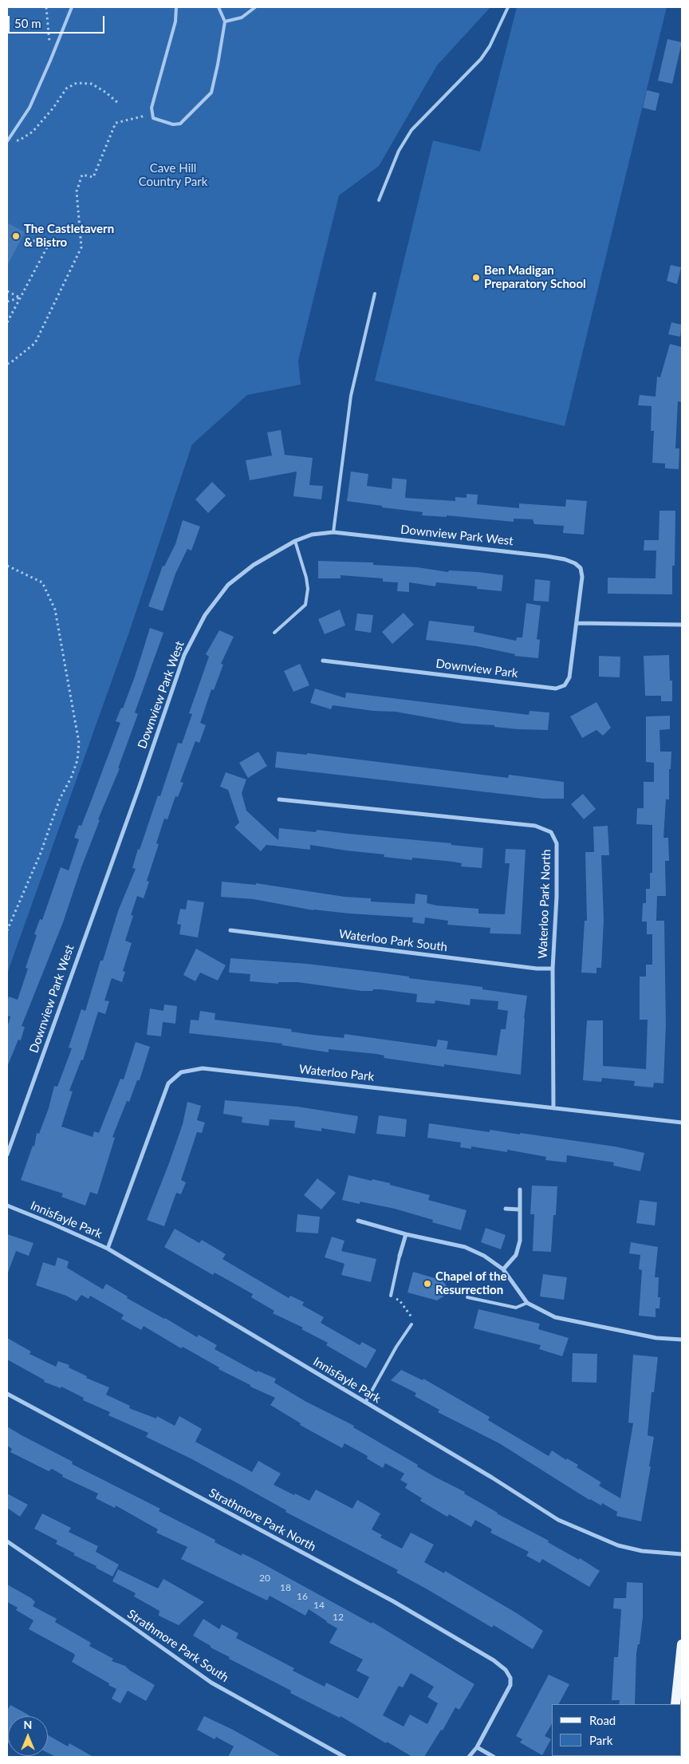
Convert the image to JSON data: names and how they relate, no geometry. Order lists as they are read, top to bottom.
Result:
{
  "streets": {
    "street": [
      "Downview Park West",
      "Downview Park",
      "Waterloo Park North",
      "Waterloo Park South",
      "Waterloo Park",
      "Innisfayle Park",
      "Strathmore Park North",
      "Strathmore Park South"
    ]
  },
  "crossings": [
    ["Downview Park West", "Downview Park"],
    ["Waterloo Park North", "Waterloo Park South"],
    ["Waterloo Park North", "Waterloo Park"],
    ["Waterloo Park", "Innisfayle Park"]
  ],
  "parks": ["Cave Hill Country Park"],
  "places": ["The Castletavern & Bistro", "Ben Madigan Preparatory School", "Chapel of the Resurrection"],
  "house_numbers": [
    "20",
    "18",
    "16",
    "14",
    "12"
  ],
  "legend": ["Road", "Park"],
  "scale_bar": "50 m",
  "north": "top"
}
